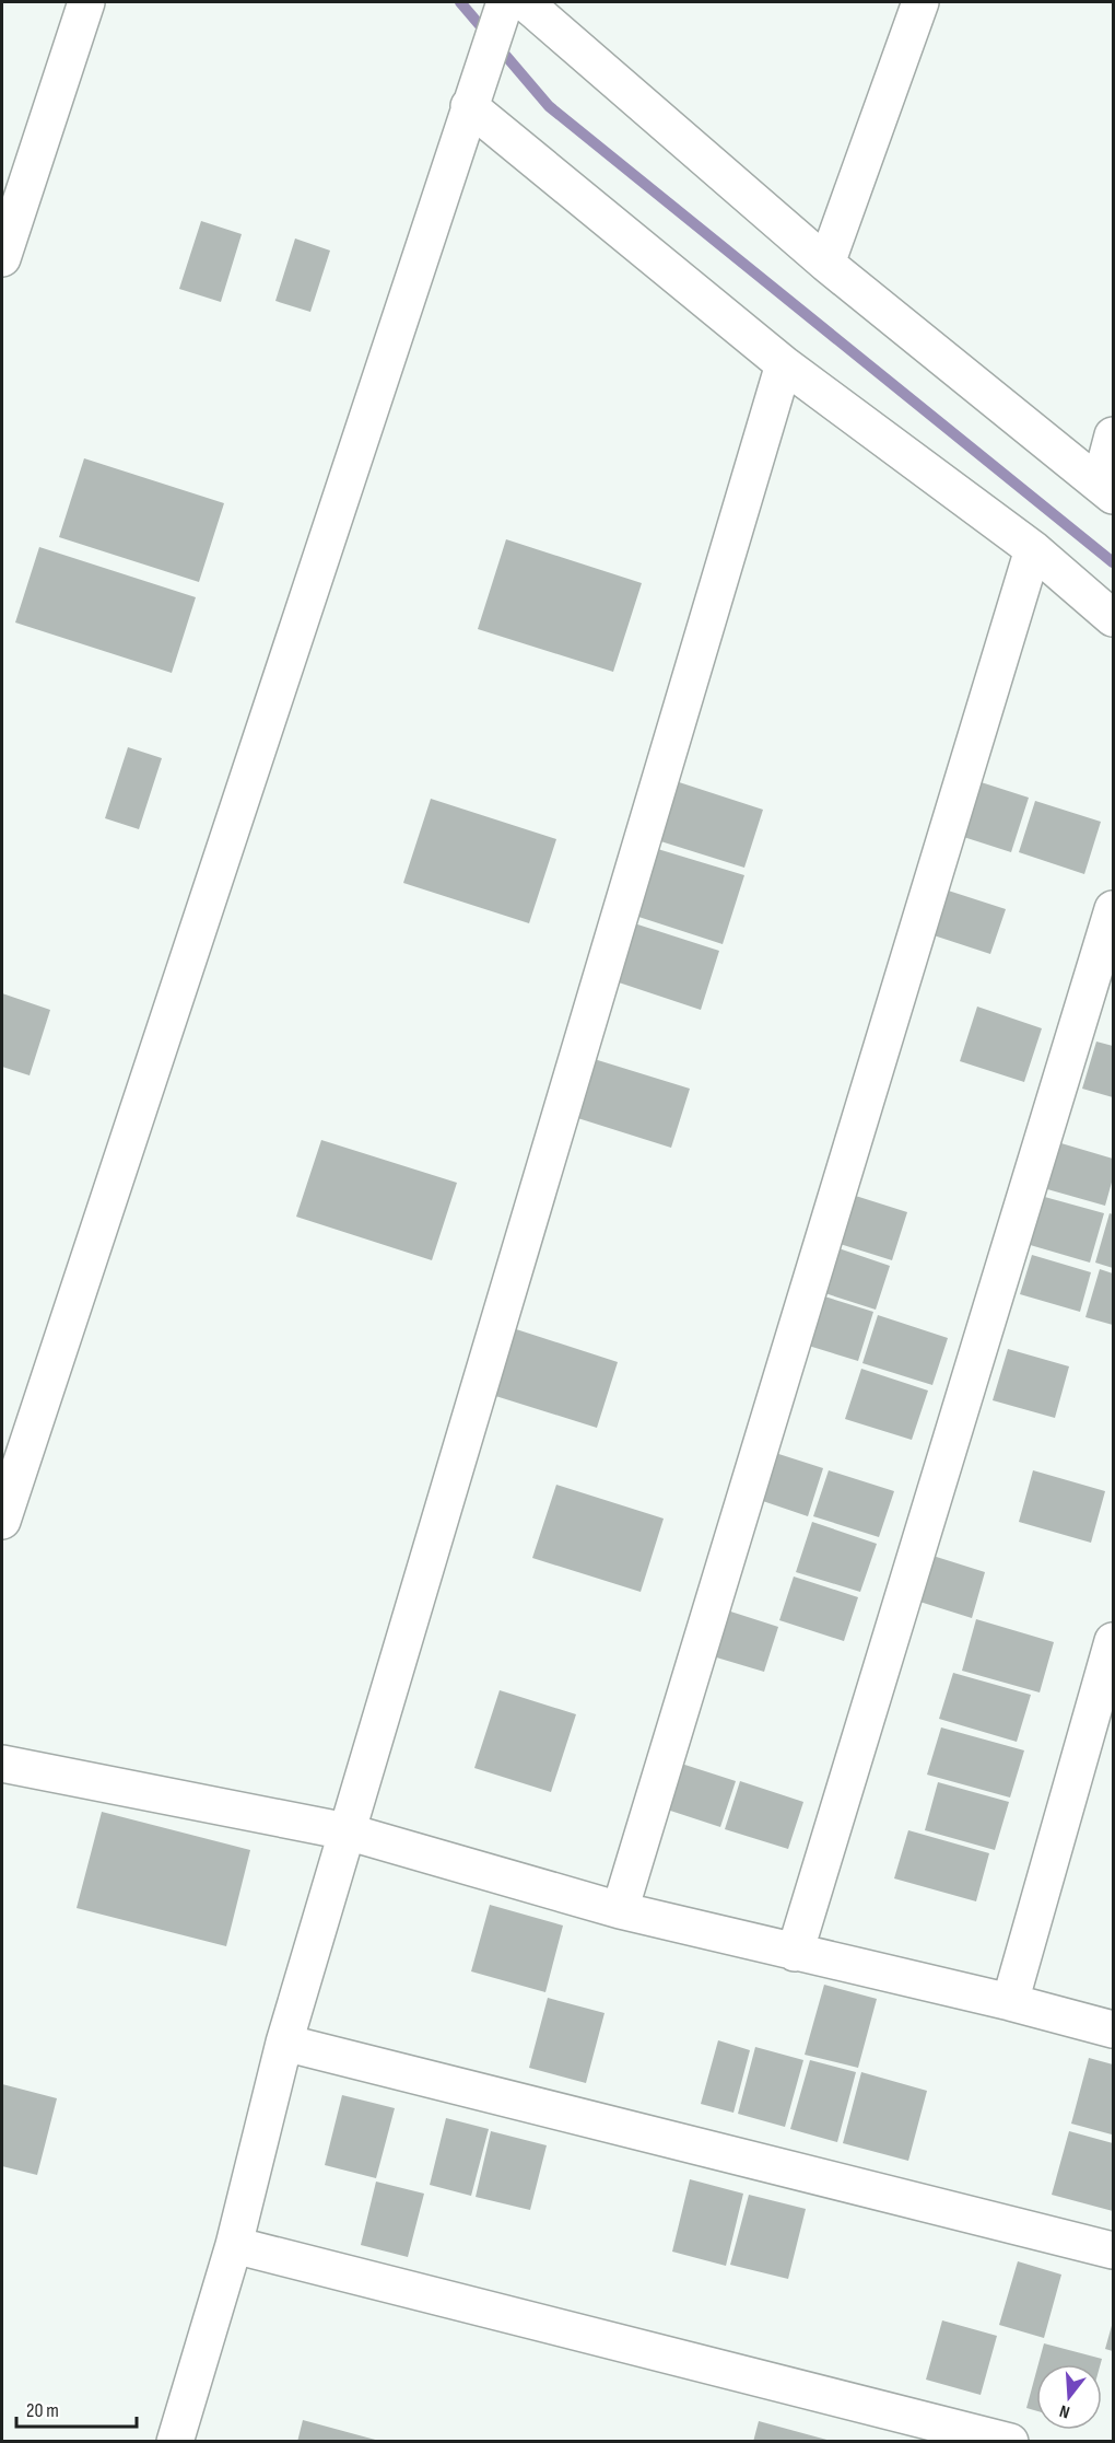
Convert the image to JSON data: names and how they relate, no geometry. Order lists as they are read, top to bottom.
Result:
{
  "scale_bar": "20 m",
  "north": "bottom"
}
